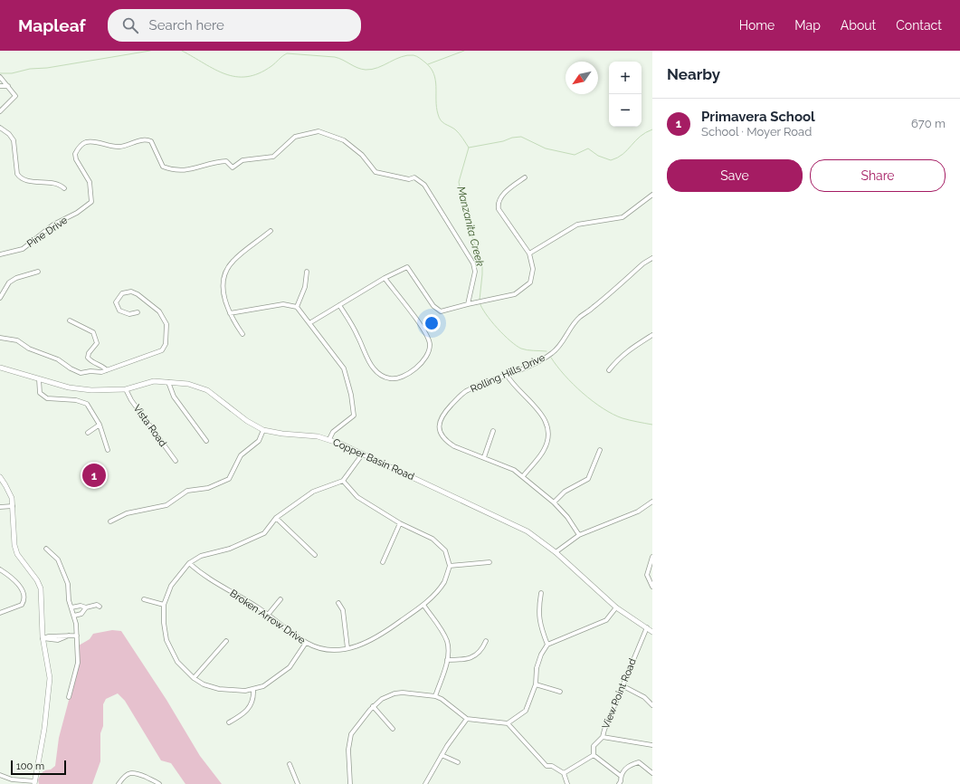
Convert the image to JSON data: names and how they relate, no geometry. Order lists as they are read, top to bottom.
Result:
{
  "streets": {
    "street": [
      "Pine Drive",
      "Rolling Hills Drive",
      "Vista Road",
      "Copper Basin Road",
      "Broken Arrow Drive",
      "View Point Road"
    ]
  },
  "crossings": [
    ["Vista Road", "Copper Basin Road"],
    ["Copper Basin Road", "View Point Road"]
  ],
  "water": ["Manzanita Creek"],
  "scale_bar": "100 m",
  "north": "bottom left",
  "page": {
    "header": "Mapleaf",
    "search": "Search here",
    "nav": [
      "Home",
      "Map",
      "About",
      "Contact"
    ],
    "heading": "Nearby",
    "map_buttons": ["+", "−"],
    "list": [
      {
        "mark": "1",
        "name": "Primavera School",
        "note": "School · Moyer Road",
        "value": "670 m"
      }
    ],
    "buttons": ["Save", "Share"],
    "pins": "1",
    "scale": "100 m"
  }
}
